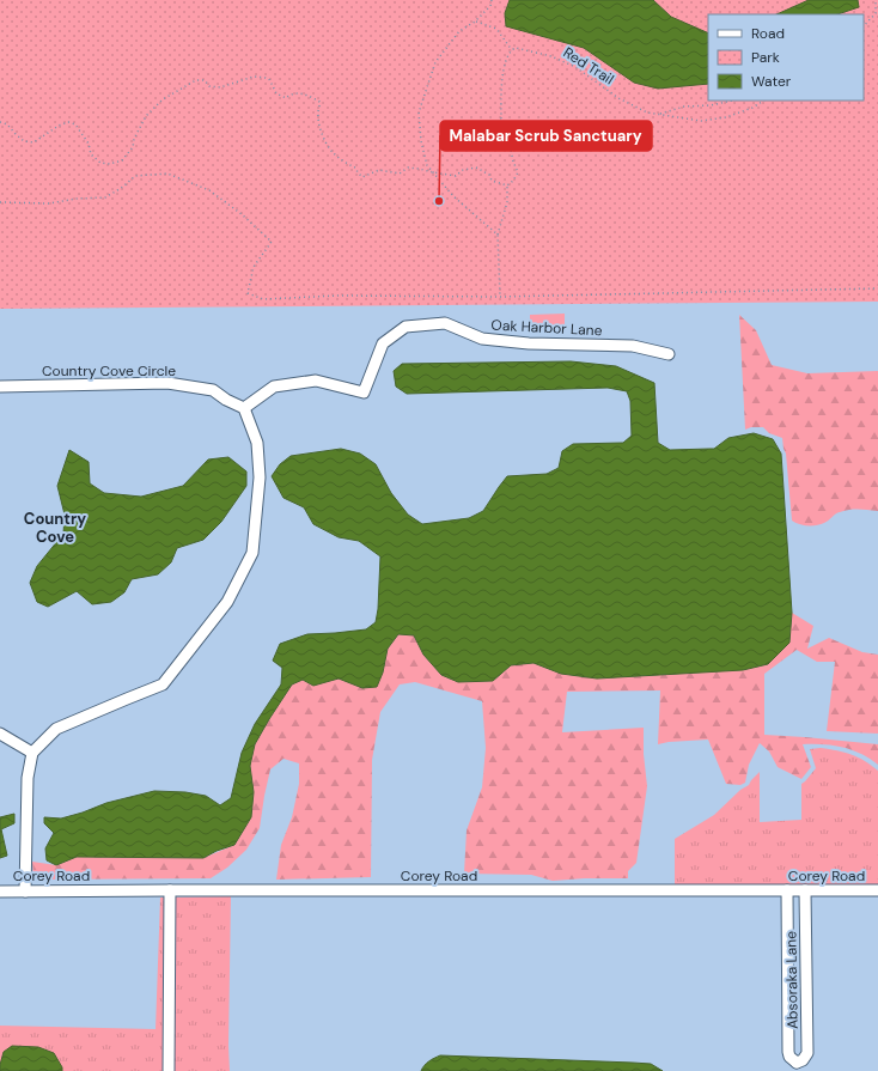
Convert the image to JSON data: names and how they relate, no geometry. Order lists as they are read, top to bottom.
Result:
{
  "streets": {
    "street": [
      "Oak Harbor Lane",
      "Country Cove Circle",
      "Corey Road",
      "Absoraka Lane"
    ],
    "path": ["Red Trail"]
  },
  "crossings": [
    ["Oak Harbor Lane", "Country Cove Circle"],
    ["Corey Road", "Absoraka Lane"]
  ],
  "districts": ["Country Cove"],
  "places": ["Malabar Scrub Sanctuary"],
  "legend": ["Road", "Park", "Water"]
}
